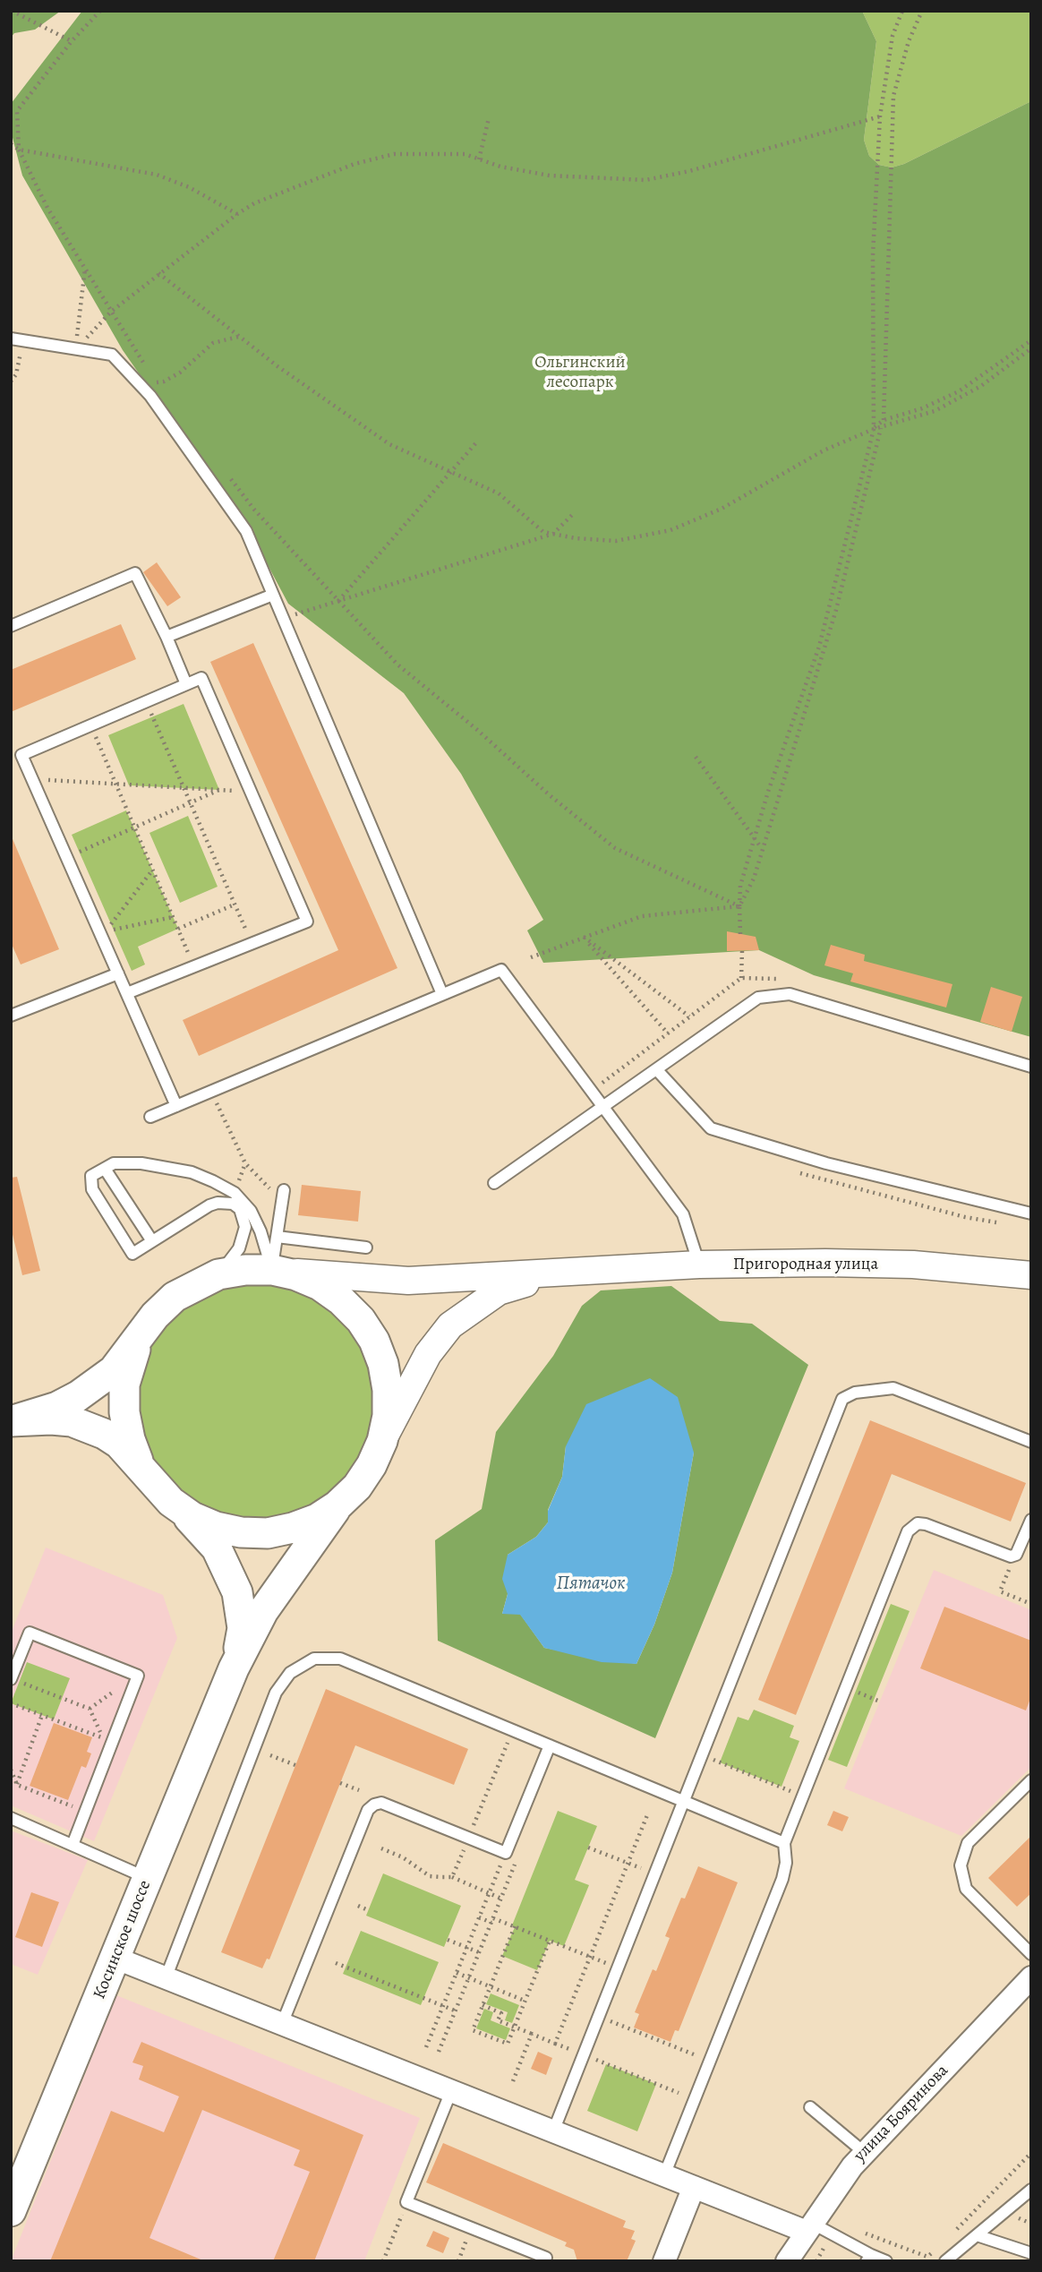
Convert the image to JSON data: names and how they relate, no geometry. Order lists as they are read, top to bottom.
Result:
{
  "streets": {
    "main road": ["Косинское шоссе"],
    "street": ["Пригородная улица", "улица Бояринова"]
  },
  "water": ["Пятачок"],
  "parks": ["Ольгинский лесопарк"]
}
